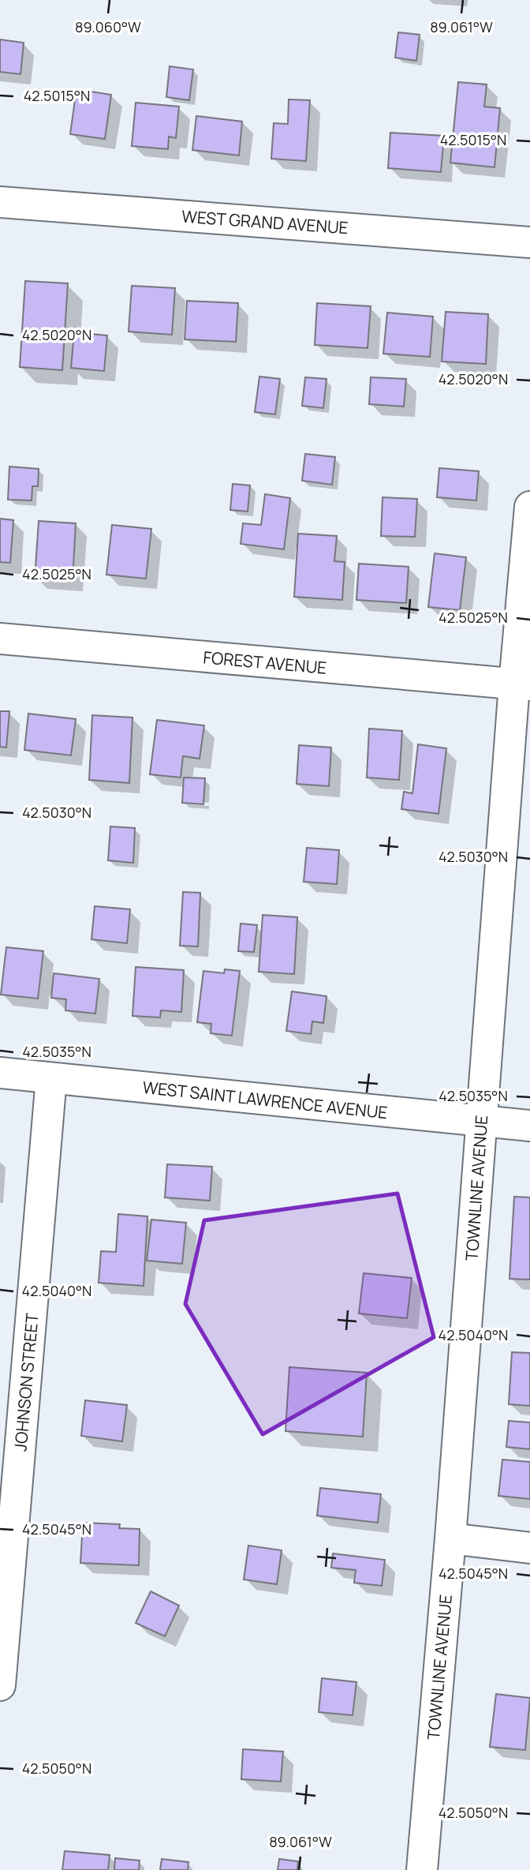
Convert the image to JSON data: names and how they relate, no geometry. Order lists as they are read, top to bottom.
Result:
{
  "streets": {
    "street": [
      "WEST GRAND AVENUE",
      "FOREST AVENUE",
      "WEST SAINT LAWRENCE AVENUE",
      "TOWNLINE AVENUE",
      "JOHNSON STREET"
    ]
  },
  "crossings": [
    ["FOREST AVENUE", "TOWNLINE AVENUE"],
    ["WEST SAINT LAWRENCE AVENUE", "TOWNLINE AVENUE"],
    ["WEST SAINT LAWRENCE AVENUE", "JOHNSON STREET"]
  ],
  "coordinates": [
    "89.061°W",
    "89.060°W",
    "42.5015°N",
    "42.5020°N",
    "42.5025°N",
    "42.5030°N",
    "42.5035°N",
    "42.5040°N",
    "42.5045°N",
    "42.5050°N"
  ]
}
